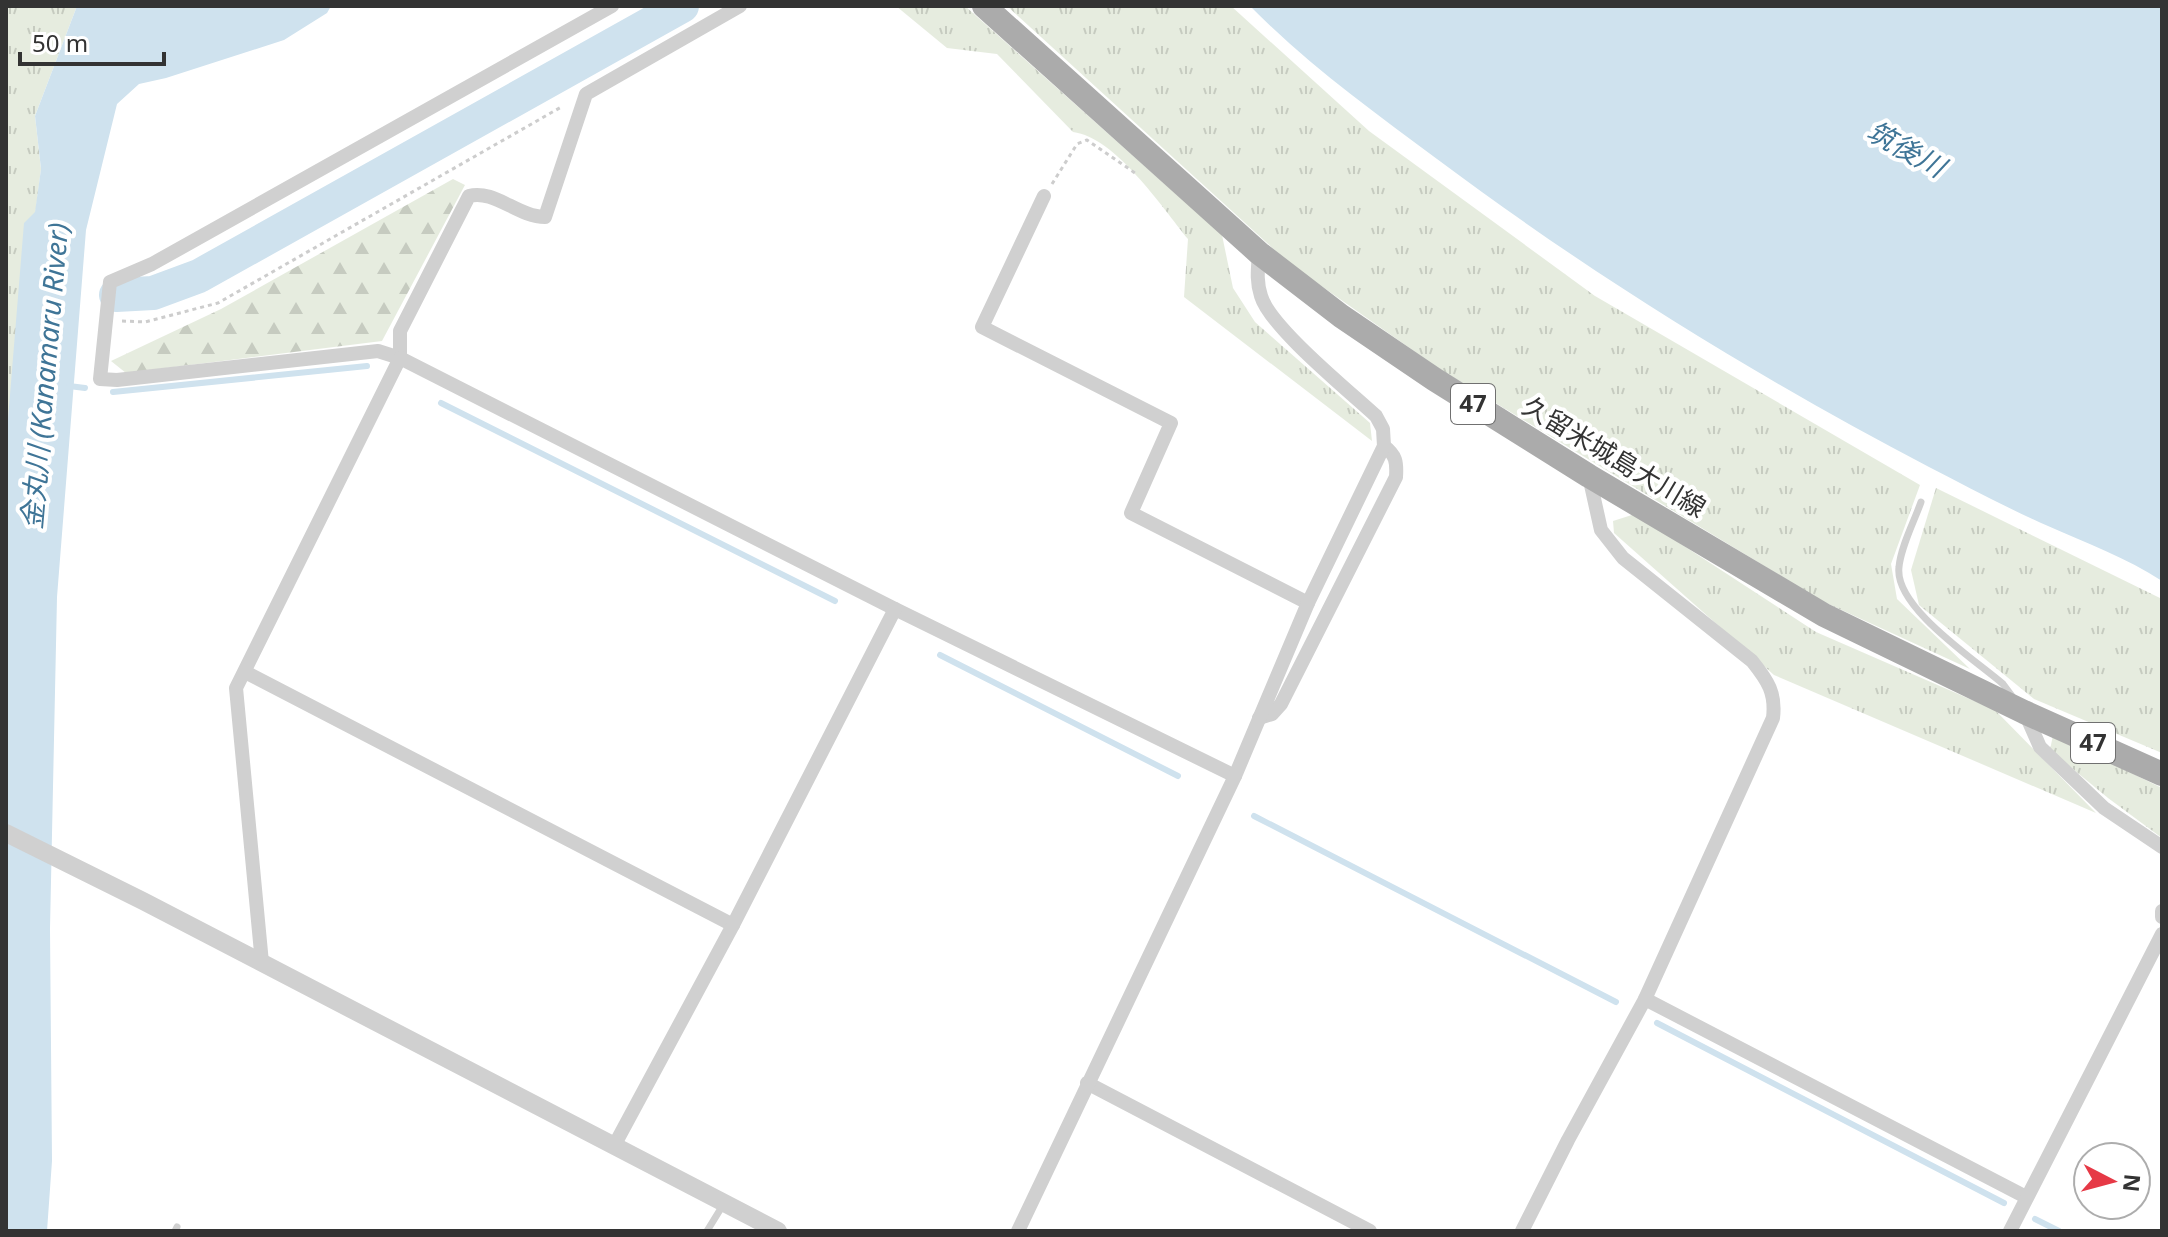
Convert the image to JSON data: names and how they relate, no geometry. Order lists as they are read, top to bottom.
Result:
{
  "streets": {
    "main road": ["47", "久留米城島大川線"]
  },
  "water": ["筑後川", "金丸川 (Kanamaru River)"],
  "scale_bar": "50 m",
  "north": "right"
}
